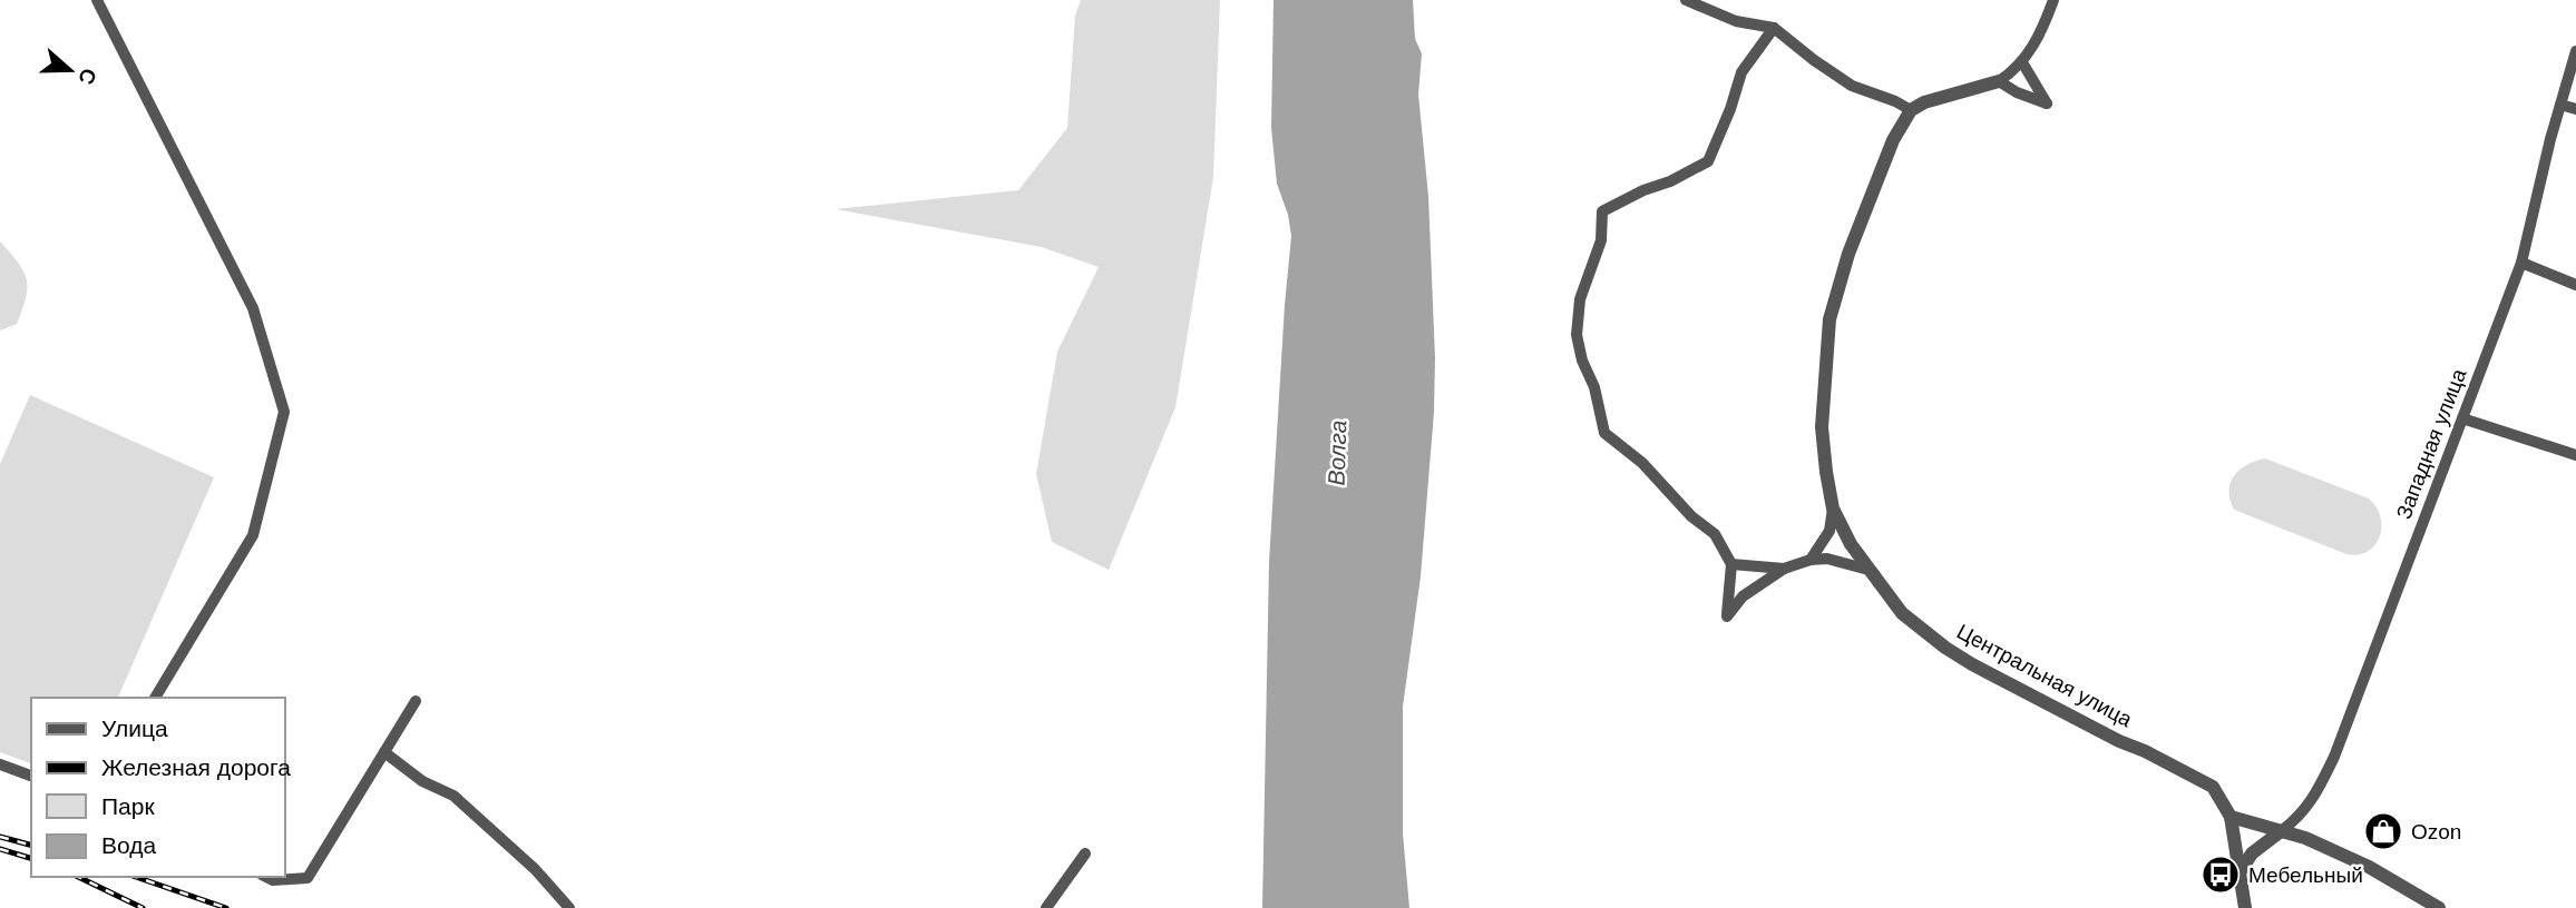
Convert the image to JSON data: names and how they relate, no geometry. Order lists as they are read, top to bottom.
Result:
{
  "streets": {
    "street": ["Западная улица", "Центральная улица"]
  },
  "water": ["Волга"],
  "places": {
    "shop": ["Ozon"],
    "bus stop": ["Мебельный"]
  },
  "legend": [
    "Улица",
    "Железная дорога",
    "Парк",
    "Вода"
  ],
  "north": "right"
}
